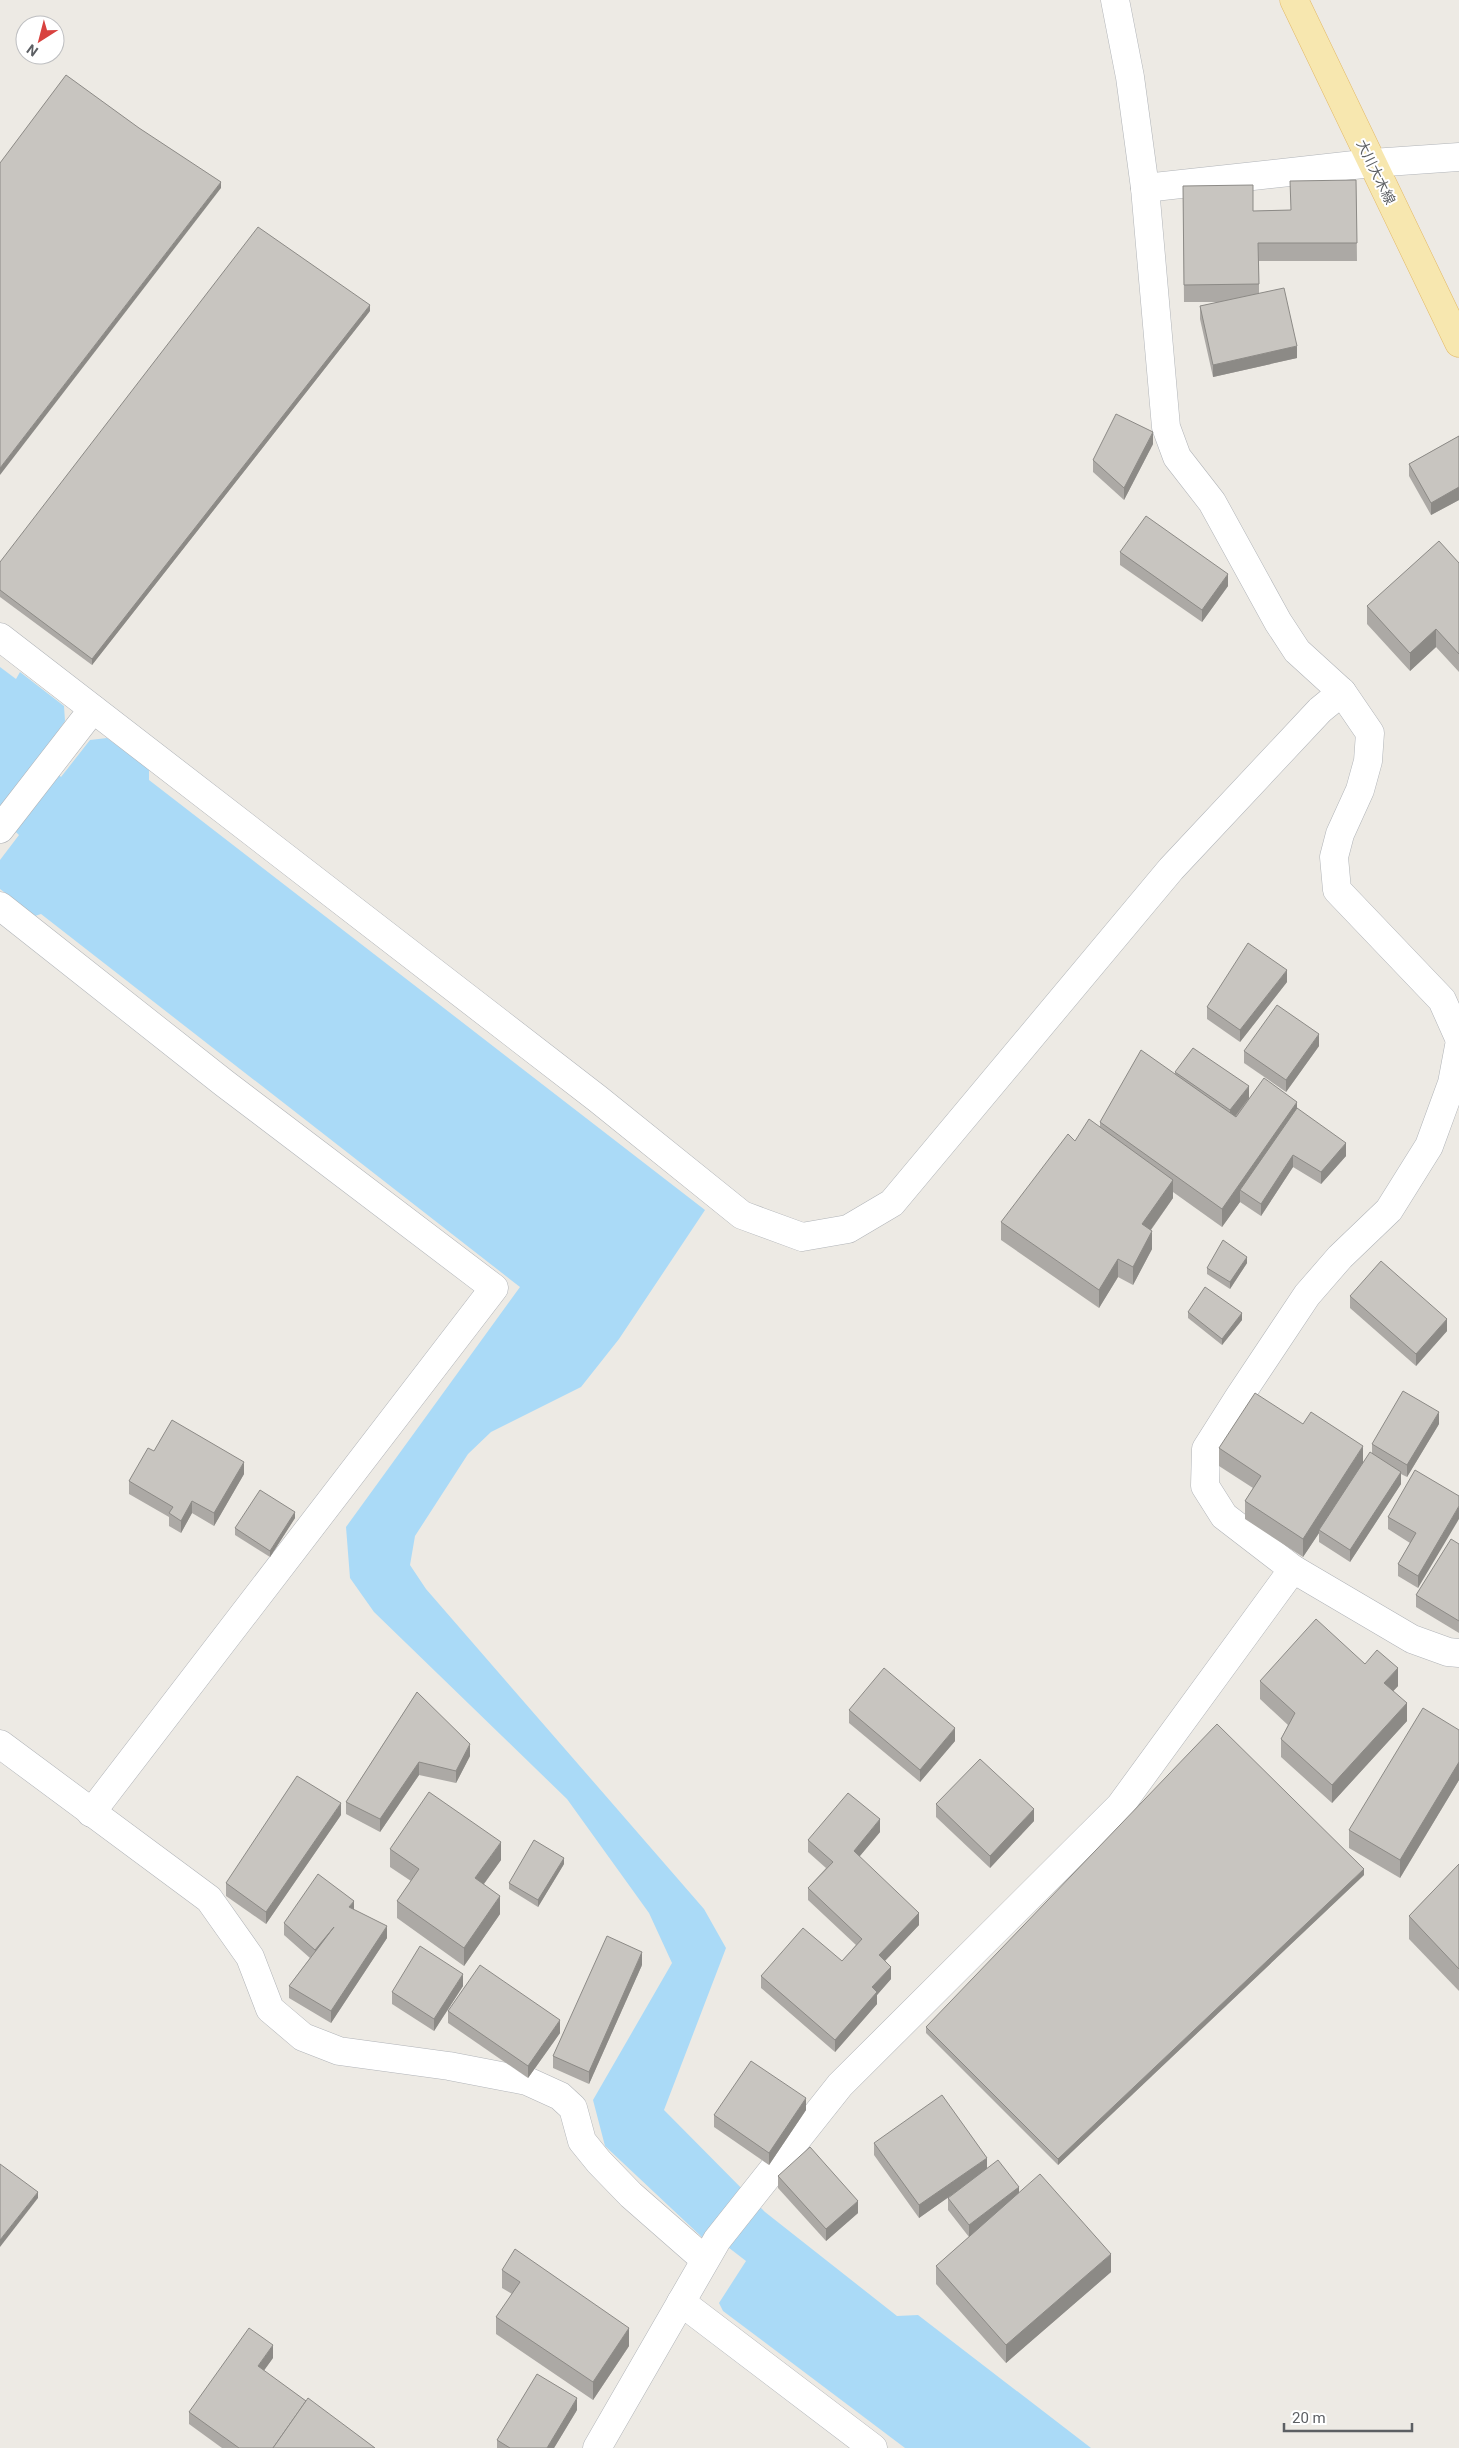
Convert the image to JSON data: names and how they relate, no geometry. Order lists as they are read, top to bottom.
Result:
{
  "streets": {
    "main road": ["大川大木線"]
  },
  "scale_bar": "20 m",
  "north": "bottom left"
}
